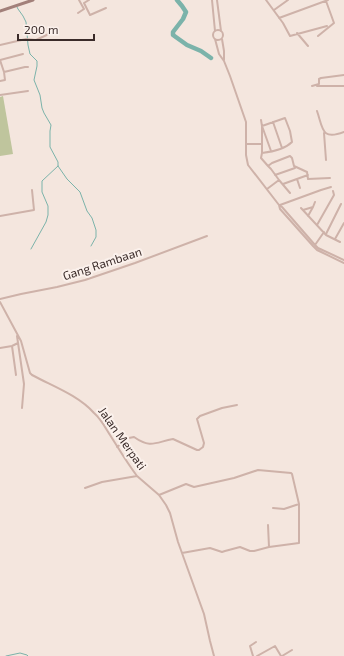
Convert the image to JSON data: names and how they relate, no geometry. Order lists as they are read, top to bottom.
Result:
{
  "streets": {
    "street": ["Gang Rambaan", "Jalan Merpati"]
  },
  "crossings": [
    ["Gang Rambaan", "Jalan Merpati"]
  ],
  "scale_bar": "200 m"
}
